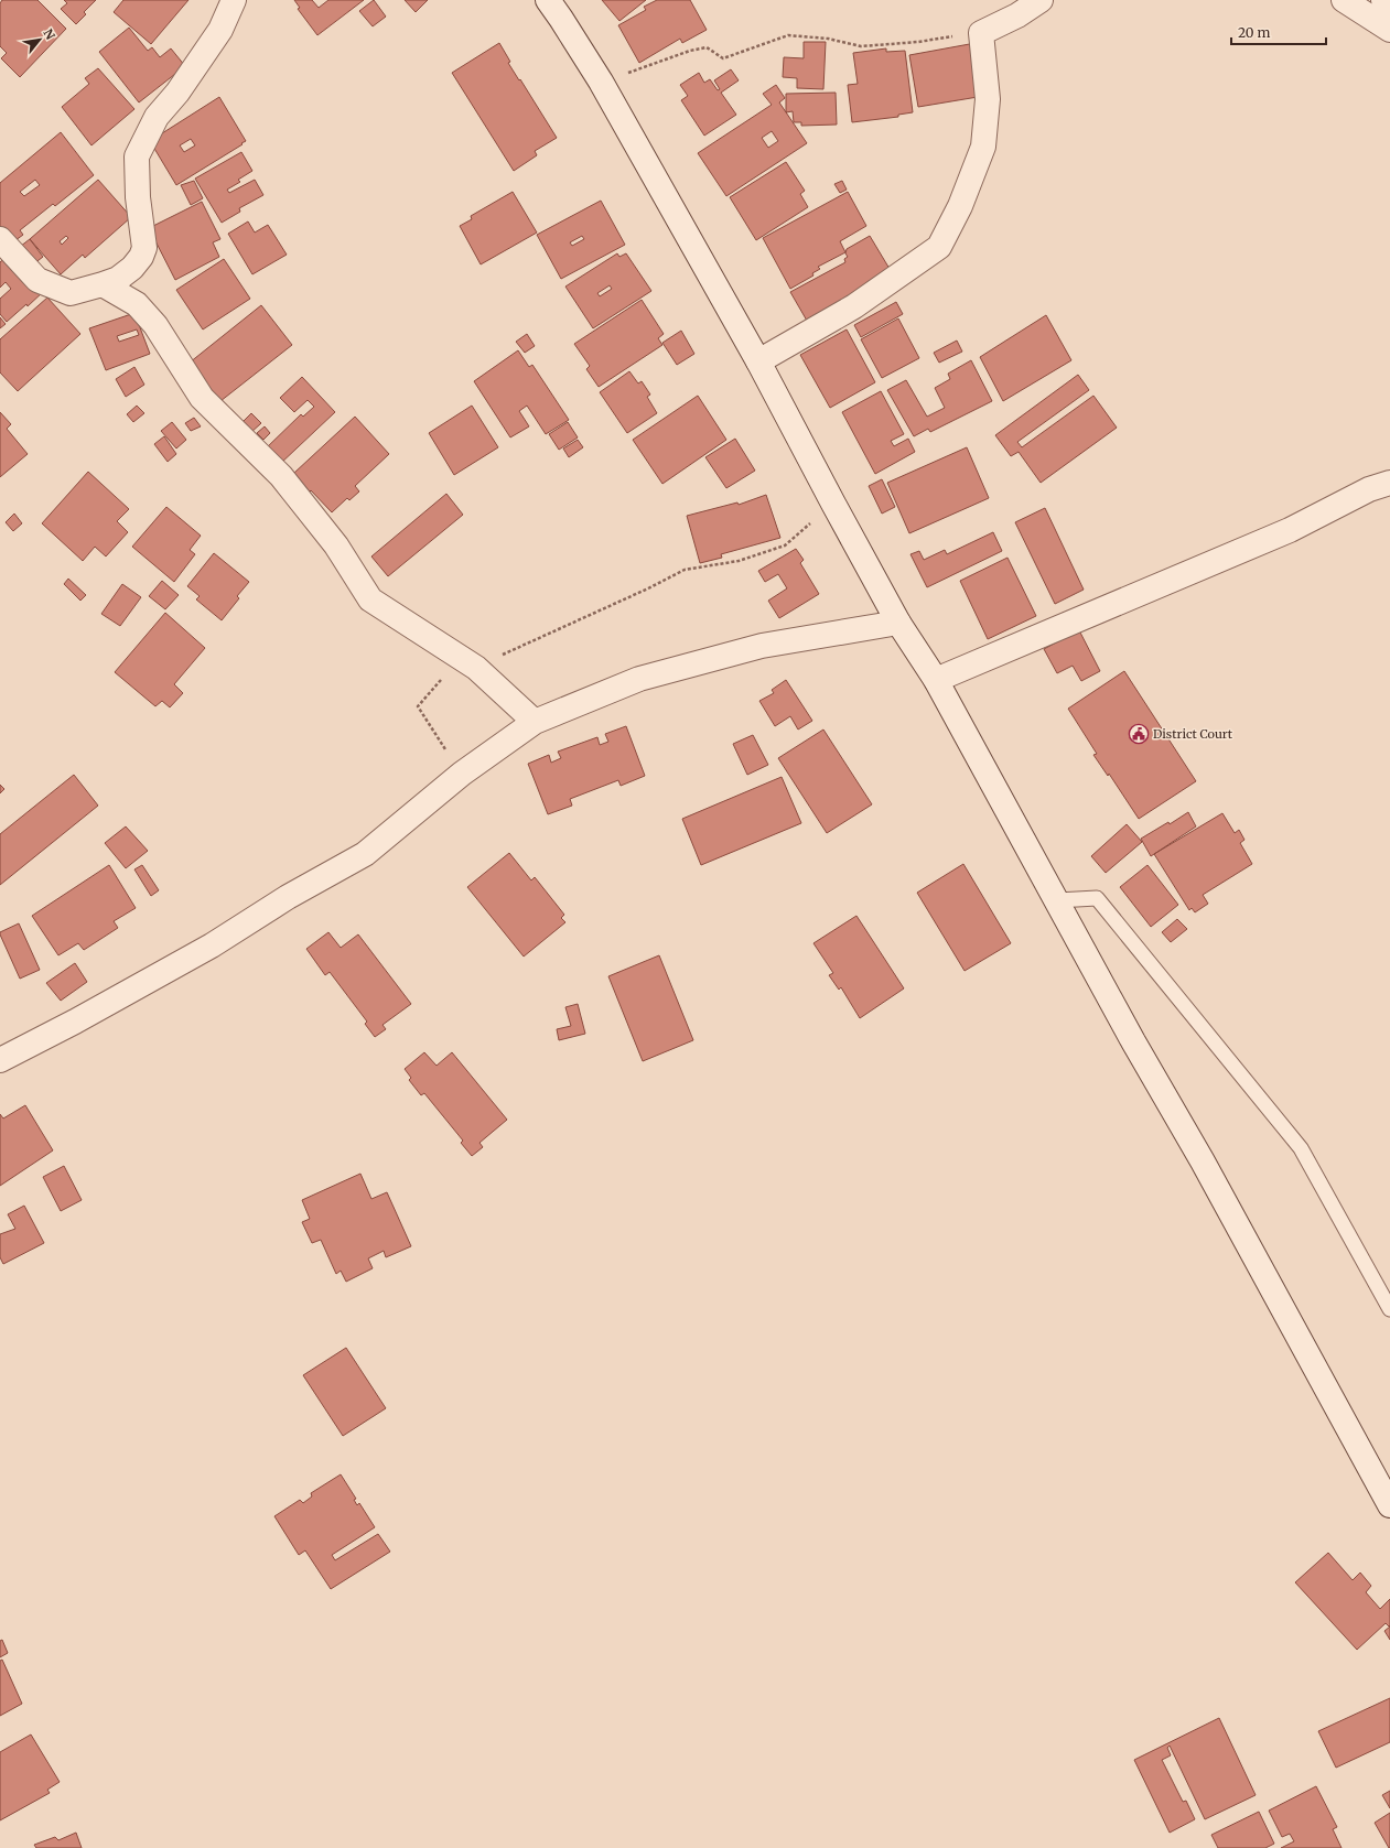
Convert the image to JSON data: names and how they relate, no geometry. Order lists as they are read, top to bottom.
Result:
{
  "places": {
    "public building": ["District Court"]
  },
  "scale_bar": "20 m",
  "north": "top right"
}
